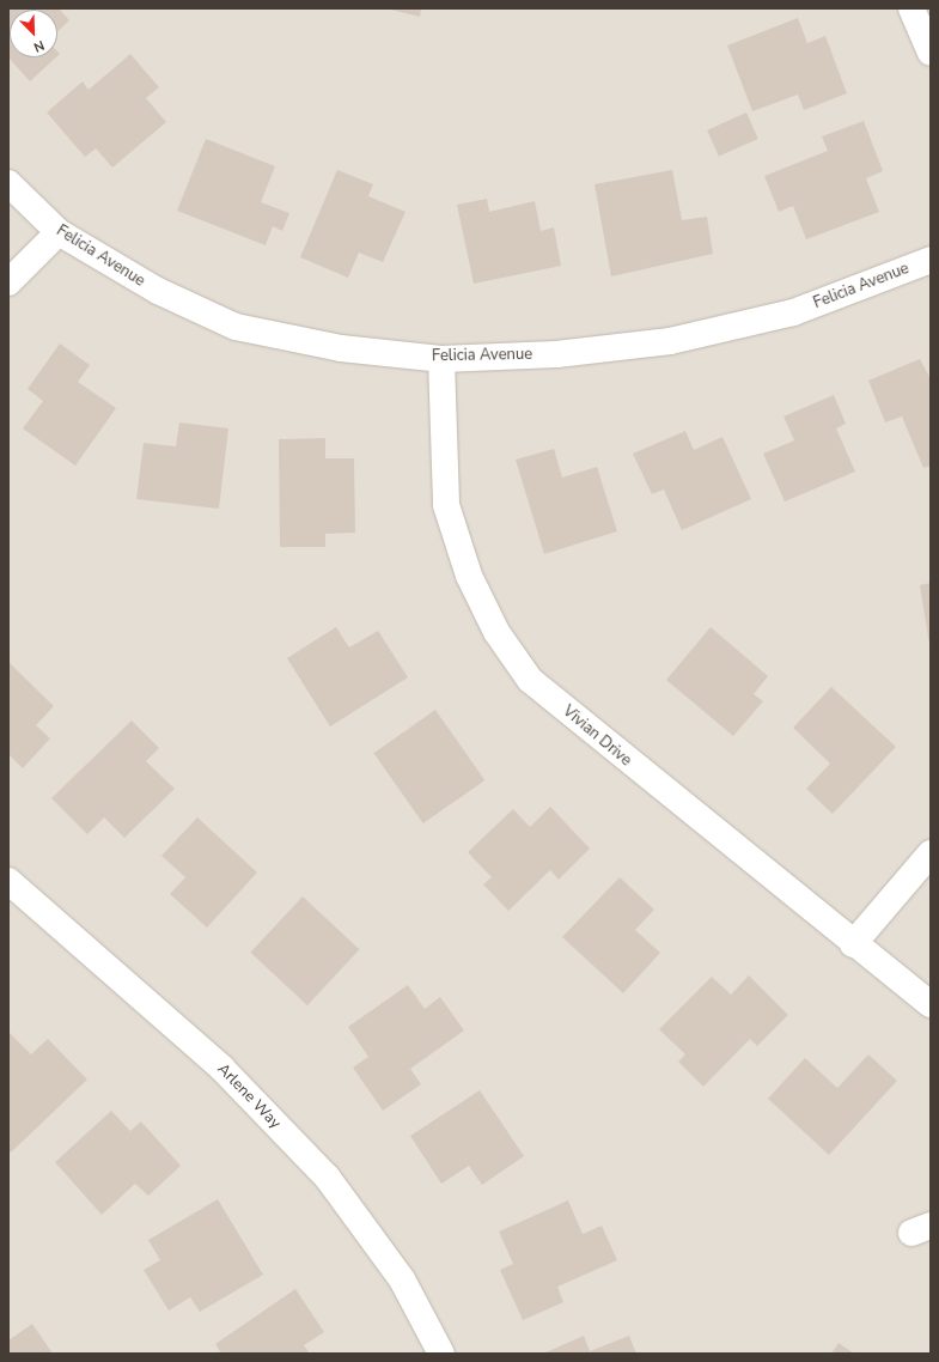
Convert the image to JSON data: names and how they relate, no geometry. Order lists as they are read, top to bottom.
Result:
{
  "streets": {
    "street": ["Felicia Avenue", "Vivian Drive", "Arlene Way"]
  },
  "crossings": [
    ["Felicia Avenue", "Vivian Drive"]
  ],
  "north": "bottom right"
}
